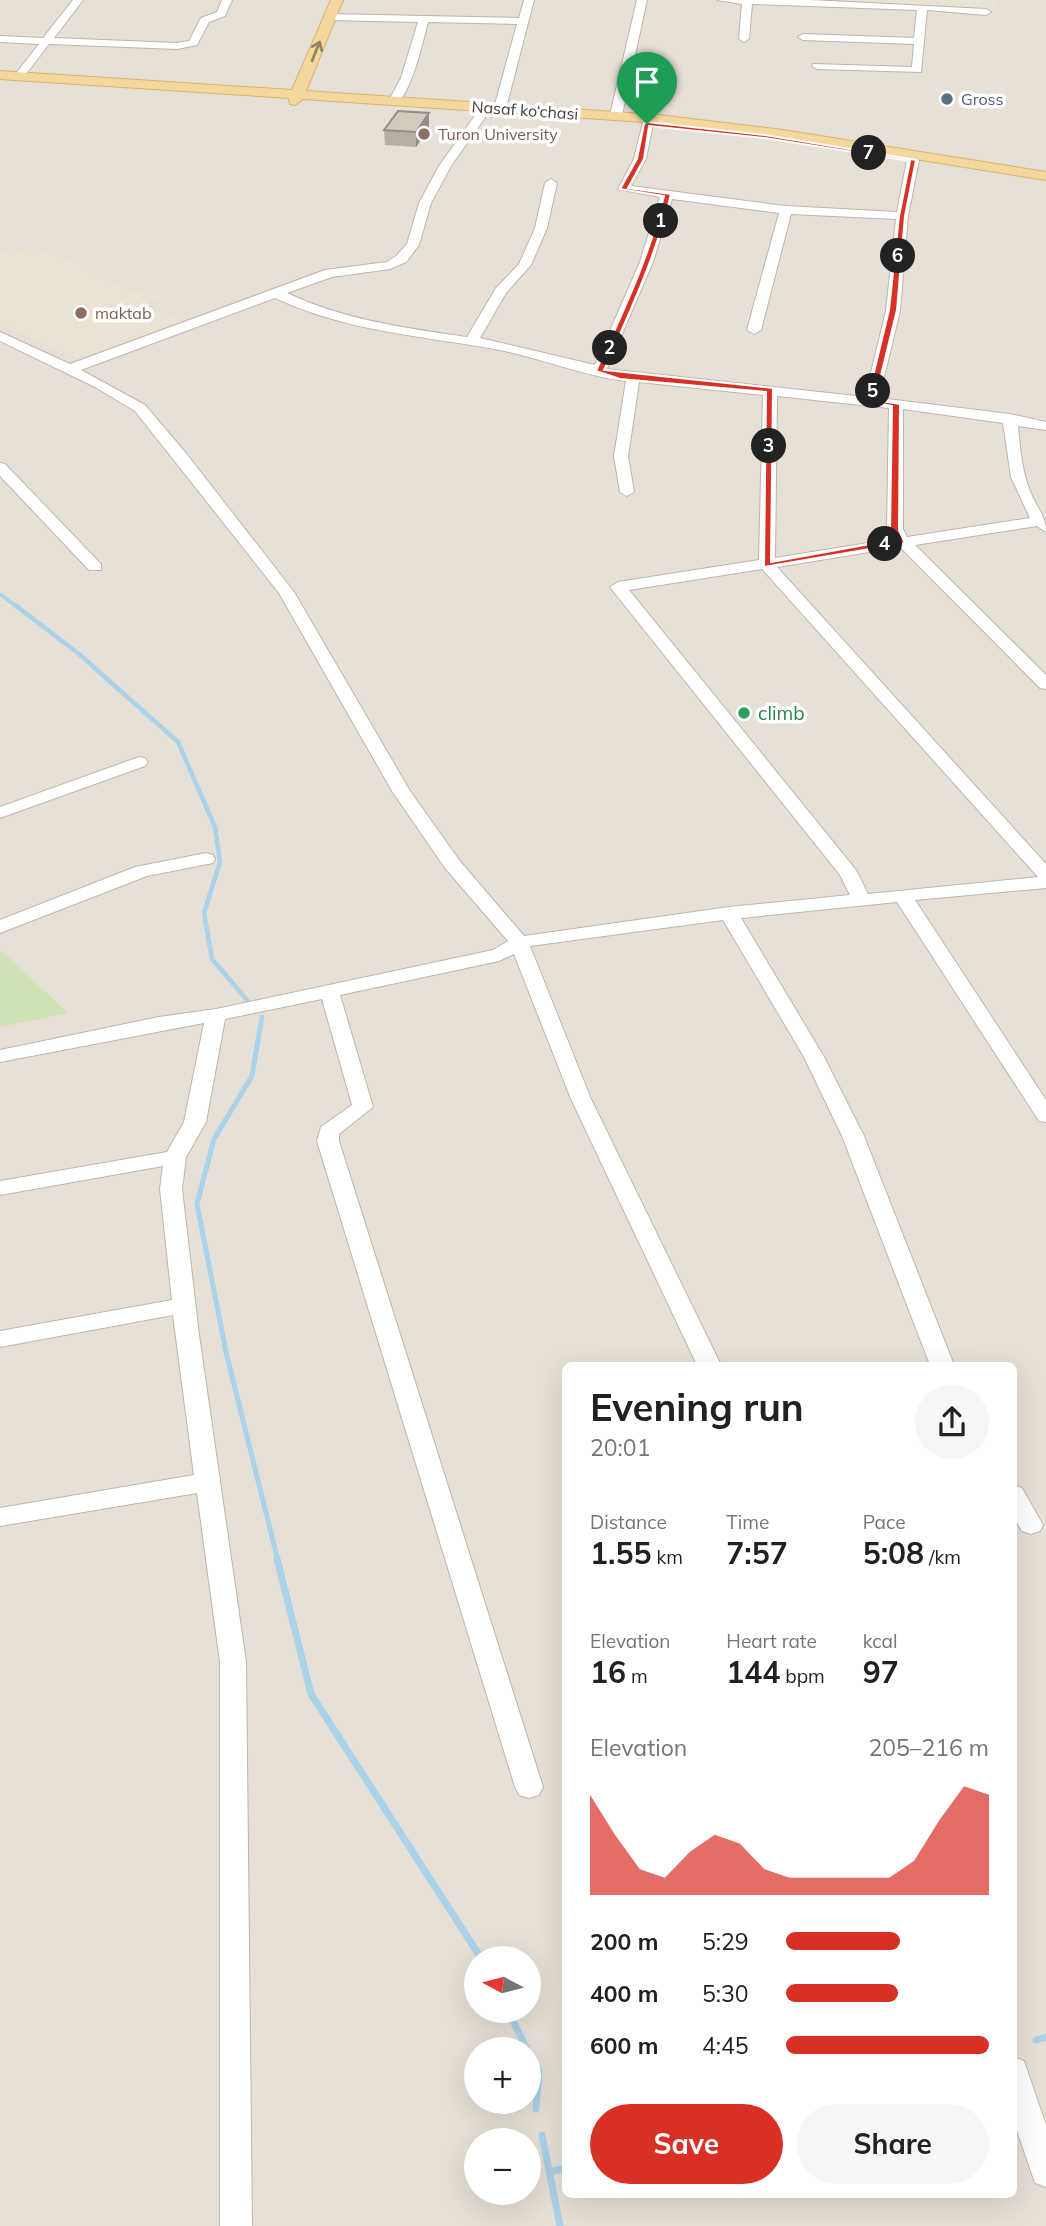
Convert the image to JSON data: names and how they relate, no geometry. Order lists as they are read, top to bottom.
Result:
{
  "streets": {
    "main road": ["Nasaf ko‘chasi"]
  },
  "places": [
    "Gross",
    "Turon University",
    "maktab",
    "climb"
  ],
  "north": "left",
  "page": {
    "pins": [
      "7",
      "1",
      "6",
      "2",
      "5",
      "3",
      "4"
    ],
    "heading": ["Evening run", "20:01"],
    "stats": [
      ["Distance", "1.55 km"],
      ["Time", "7:57"],
      ["Pace", "5:08 /km"],
      ["Elevation", "16 m"],
      ["Heart rate", "144 bpm"],
      ["kcal", "97"]
    ],
    "chart": ["Elevation", "205–216 m"],
    "list": [
      {
        "name": "200 m",
        "note": "5:29"
      },
      {
        "name": "400 m",
        "note": "5:30"
      },
      {
        "name": "600 m",
        "note": "4:45"
      }
    ],
    "map_buttons": ["+", "−"],
    "buttons": ["Save", "Share"]
  }
}
